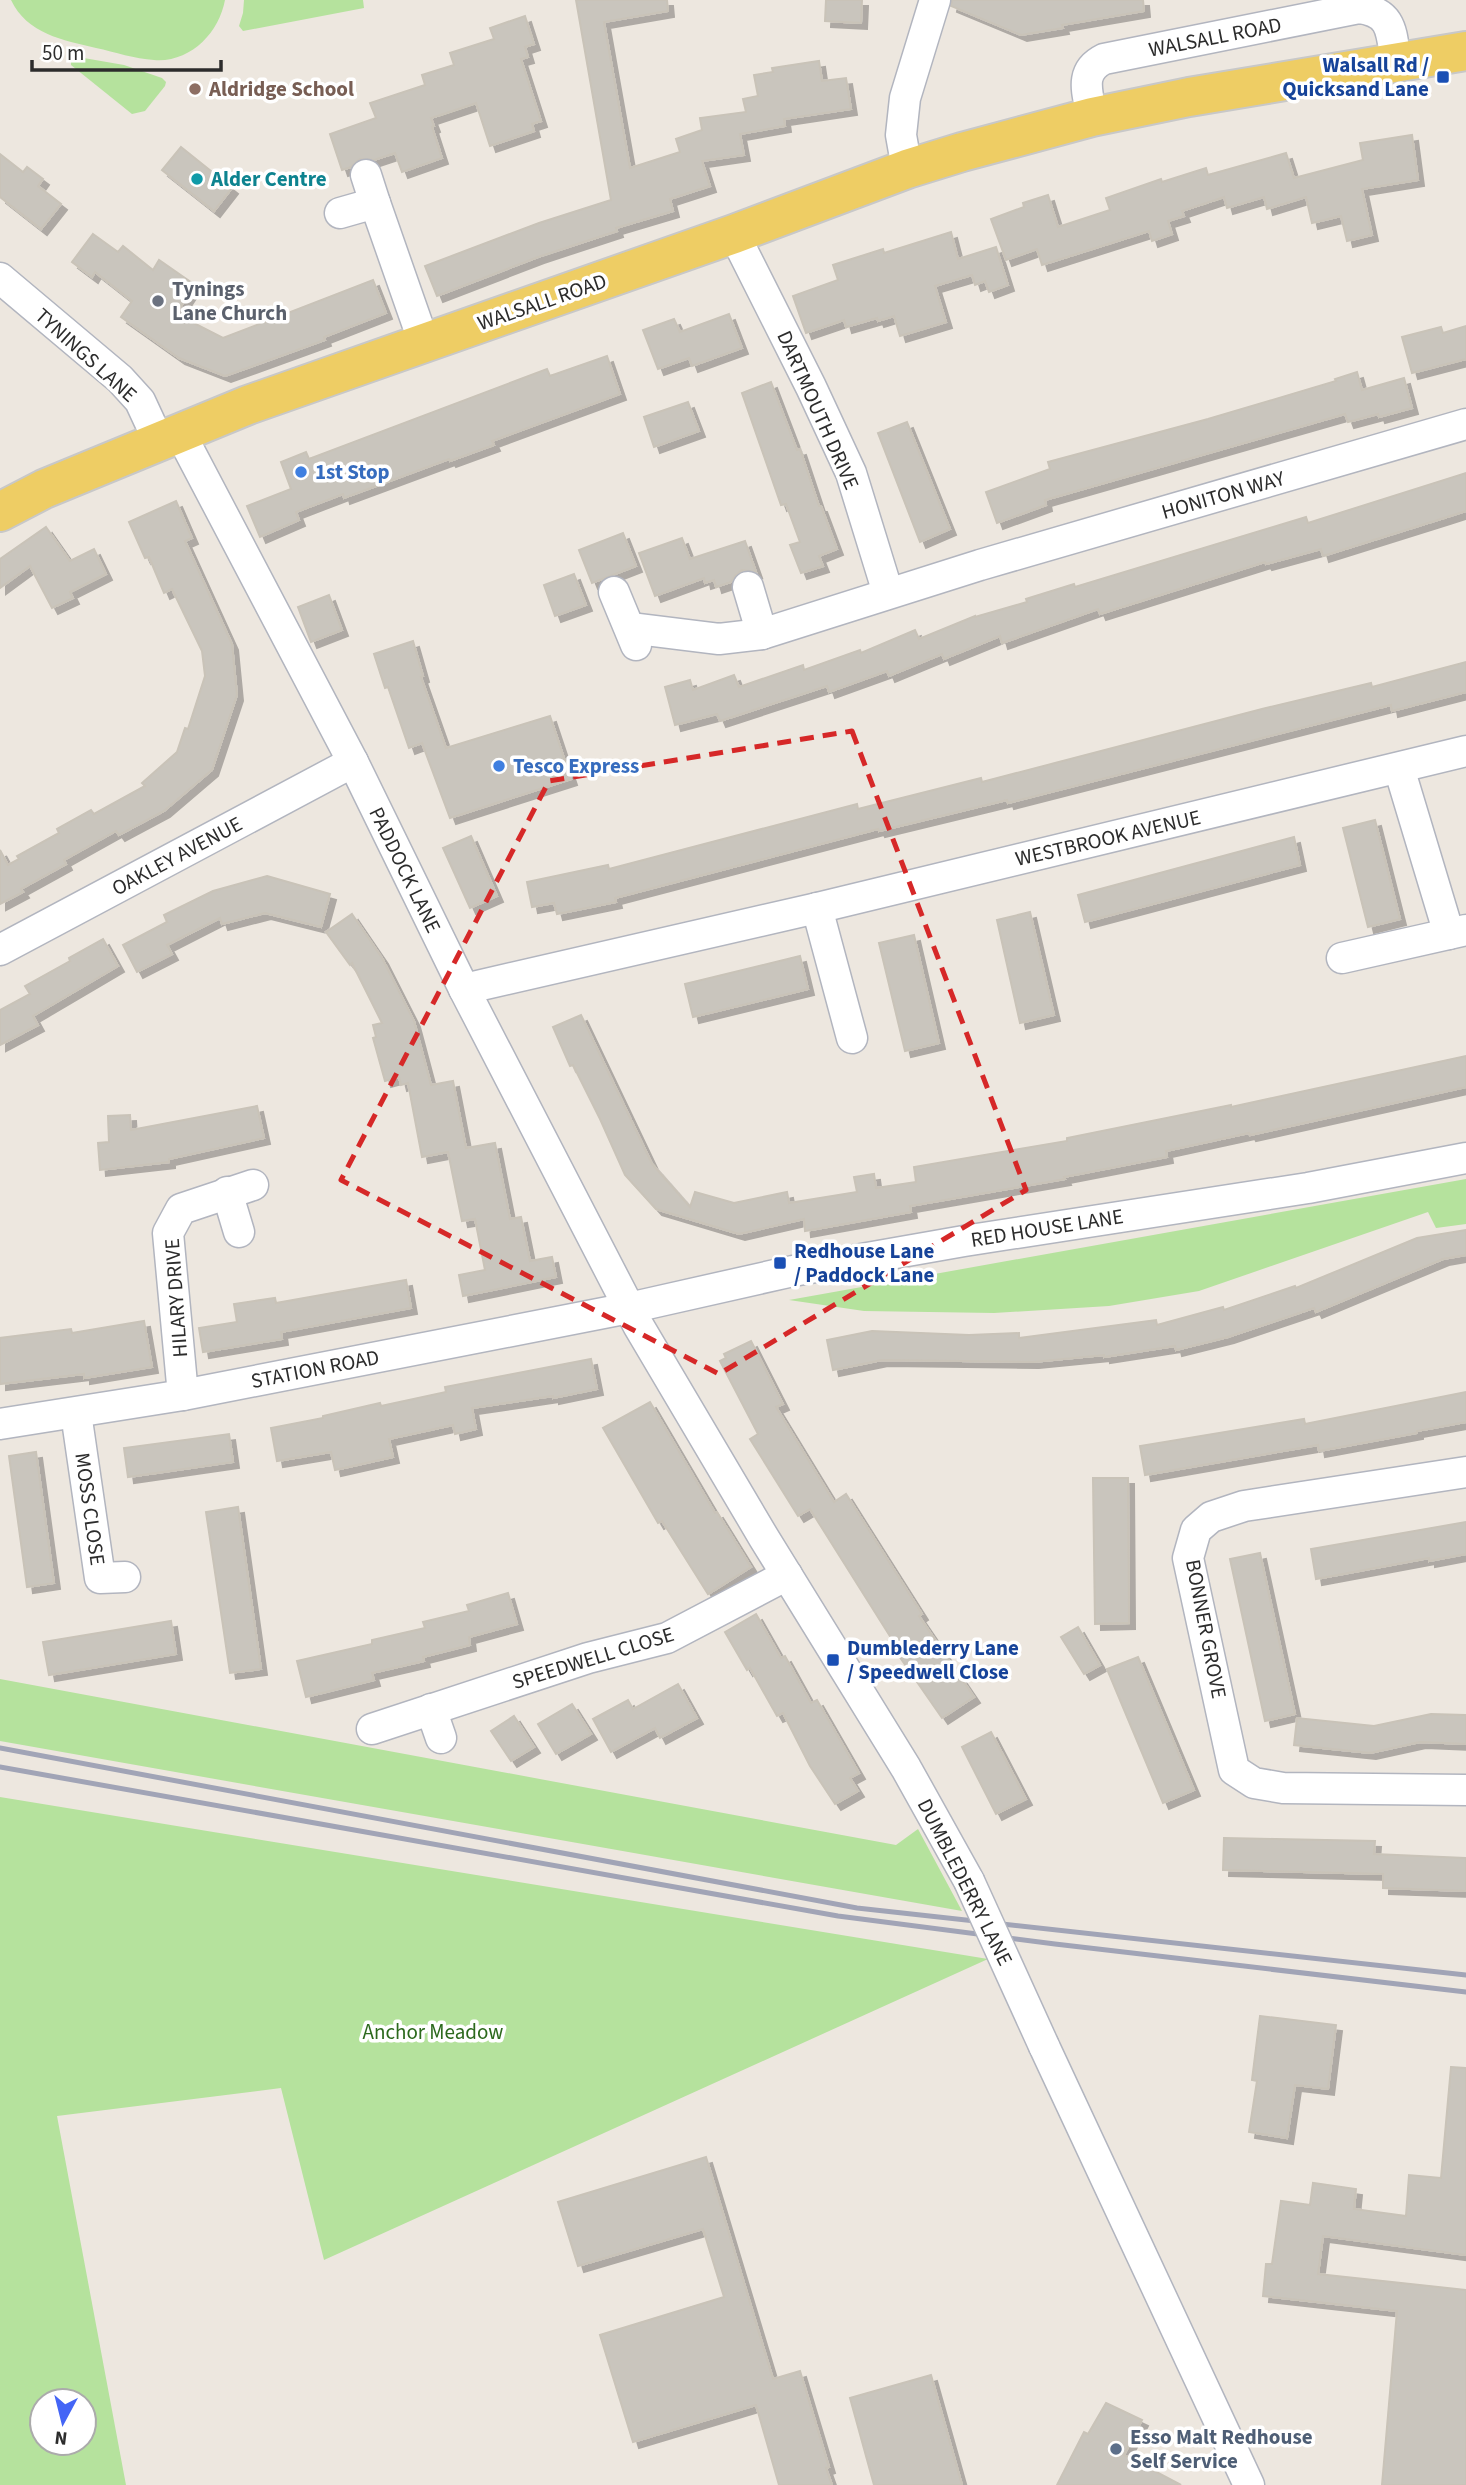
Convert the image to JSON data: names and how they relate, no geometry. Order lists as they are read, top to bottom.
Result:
{
  "streets": {
    "main road": ["WALSALL ROAD"],
    "street": [
      "TYNINGS LANE",
      "DARTMOUTH DRIVE",
      "HONITON WAY",
      "WESTBROOK AVENUE",
      "OAKLEY AVENUE",
      "PADDOCK LANE",
      "RED HOUSE LANE",
      "HILARY DRIVE",
      "STATION ROAD",
      "MOSS CLOSE",
      "BONNER GROVE",
      "SPEEDWELL CLOSE",
      "DUMBLEDERRY LANE"
    ]
  },
  "crossings": [
    ["WALSALL ROAD", "TYNINGS LANE"],
    ["WALSALL ROAD", "DARTMOUTH DRIVE"],
    ["WALSALL ROAD", "PADDOCK LANE"],
    ["TYNINGS LANE", "PADDOCK LANE"],
    ["DARTMOUTH DRIVE", "HONITON WAY"],
    ["WESTBROOK AVENUE", "PADDOCK LANE"],
    ["OAKLEY AVENUE", "PADDOCK LANE"],
    ["PADDOCK LANE", "RED HOUSE LANE"],
    ["PADDOCK LANE", "STATION ROAD"],
    ["PADDOCK LANE", "DUMBLEDERRY LANE"],
    ["RED HOUSE LANE", "STATION ROAD"],
    ["RED HOUSE LANE", "DUMBLEDERRY LANE"],
    ["HILARY DRIVE", "STATION ROAD"],
    ["STATION ROAD", "MOSS CLOSE"],
    ["STATION ROAD", "DUMBLEDERRY LANE"],
    ["SPEEDWELL CLOSE", "DUMBLEDERRY LANE"]
  ],
  "parks": ["Anchor Meadow"],
  "places": {
    "transit": ["Walsall Rd / Quicksand Lane", "Redhouse Lane / Paddock Lane", "Dumblederry Lane / Speedwell Close"],
    "other": [
      "Aldridge School",
      "Alder Centre",
      "Tynings Lane Church",
      "1st Stop",
      "Tesco Express",
      "Esso Malt Redhouse Self Service"
    ]
  },
  "scale_bar": "50 m",
  "north": "bottom"
}
